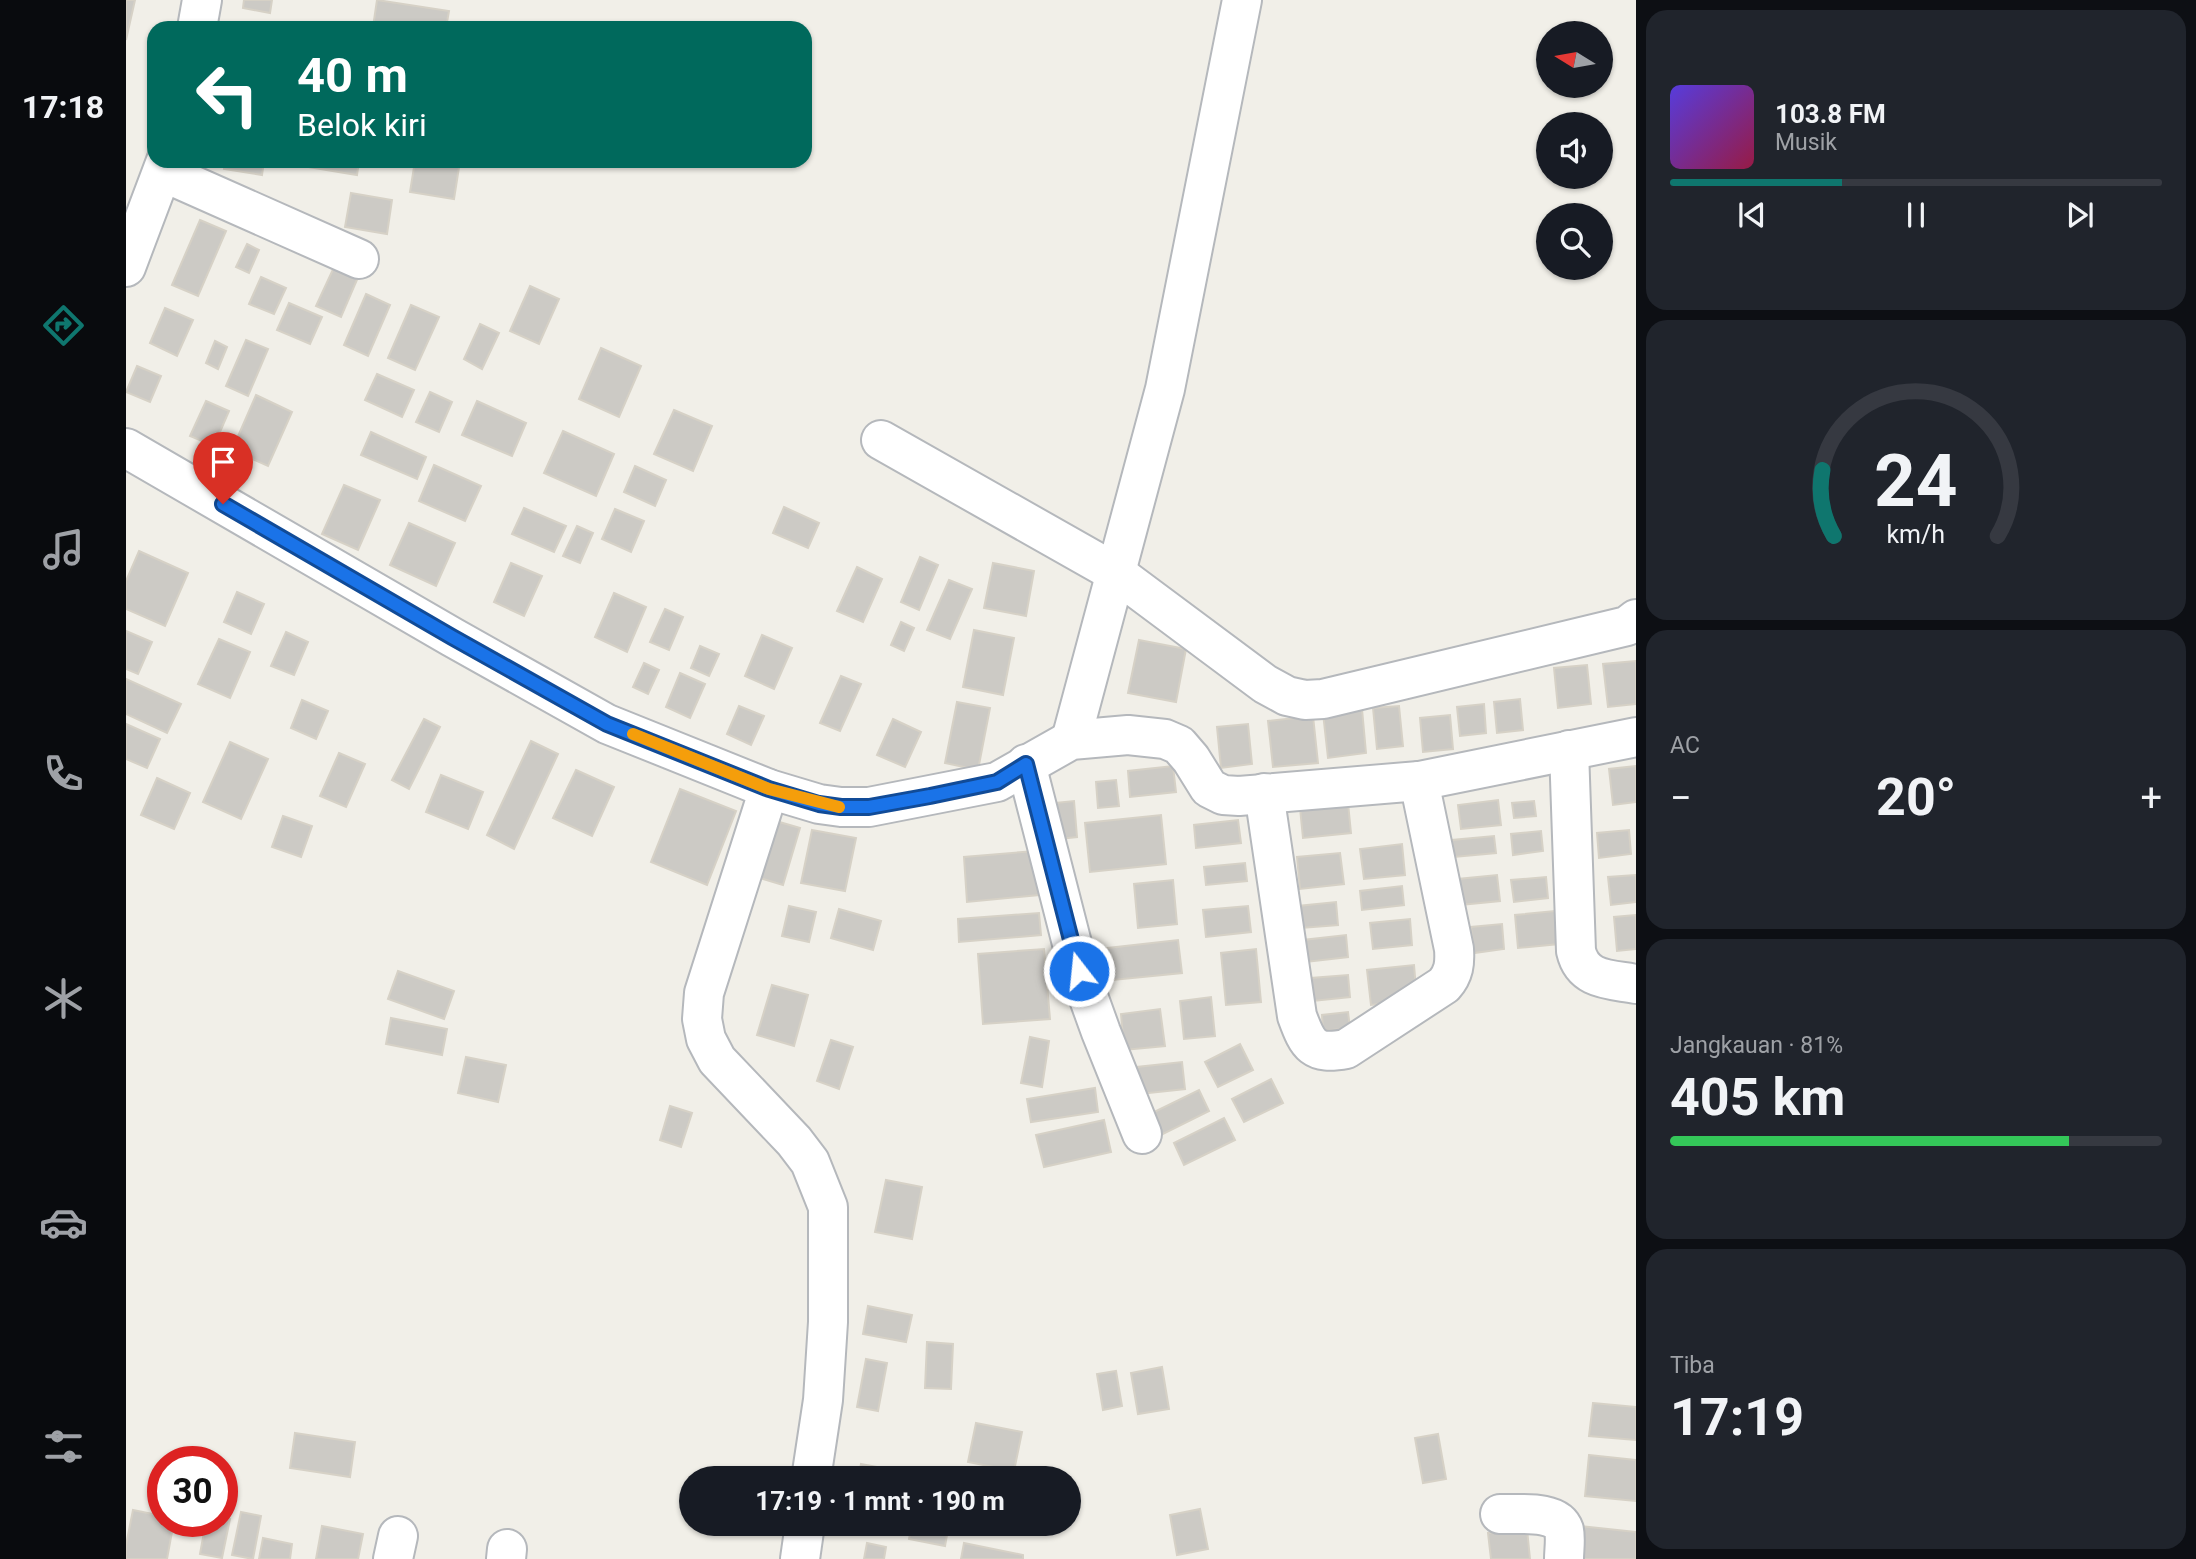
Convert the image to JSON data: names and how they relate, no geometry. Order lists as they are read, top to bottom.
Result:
{
  "north": "left",
  "page": {
    "tabs": "17:18",
    "turn": ["40 m", "Belok kiri"],
    "song": ["103.8 FM", "Musik"],
    "tile": [
      "AC",
      ["Jangkauan · 81%", "405 km"],
      ["Tiba", "17:19"]
    ],
    "heat": ["−", "20°", "+"],
    "limit": "30",
    "trip": "17:19 · 1 mnt · 190 m",
    "gauge": ["24", "km/h"]
  }
}
